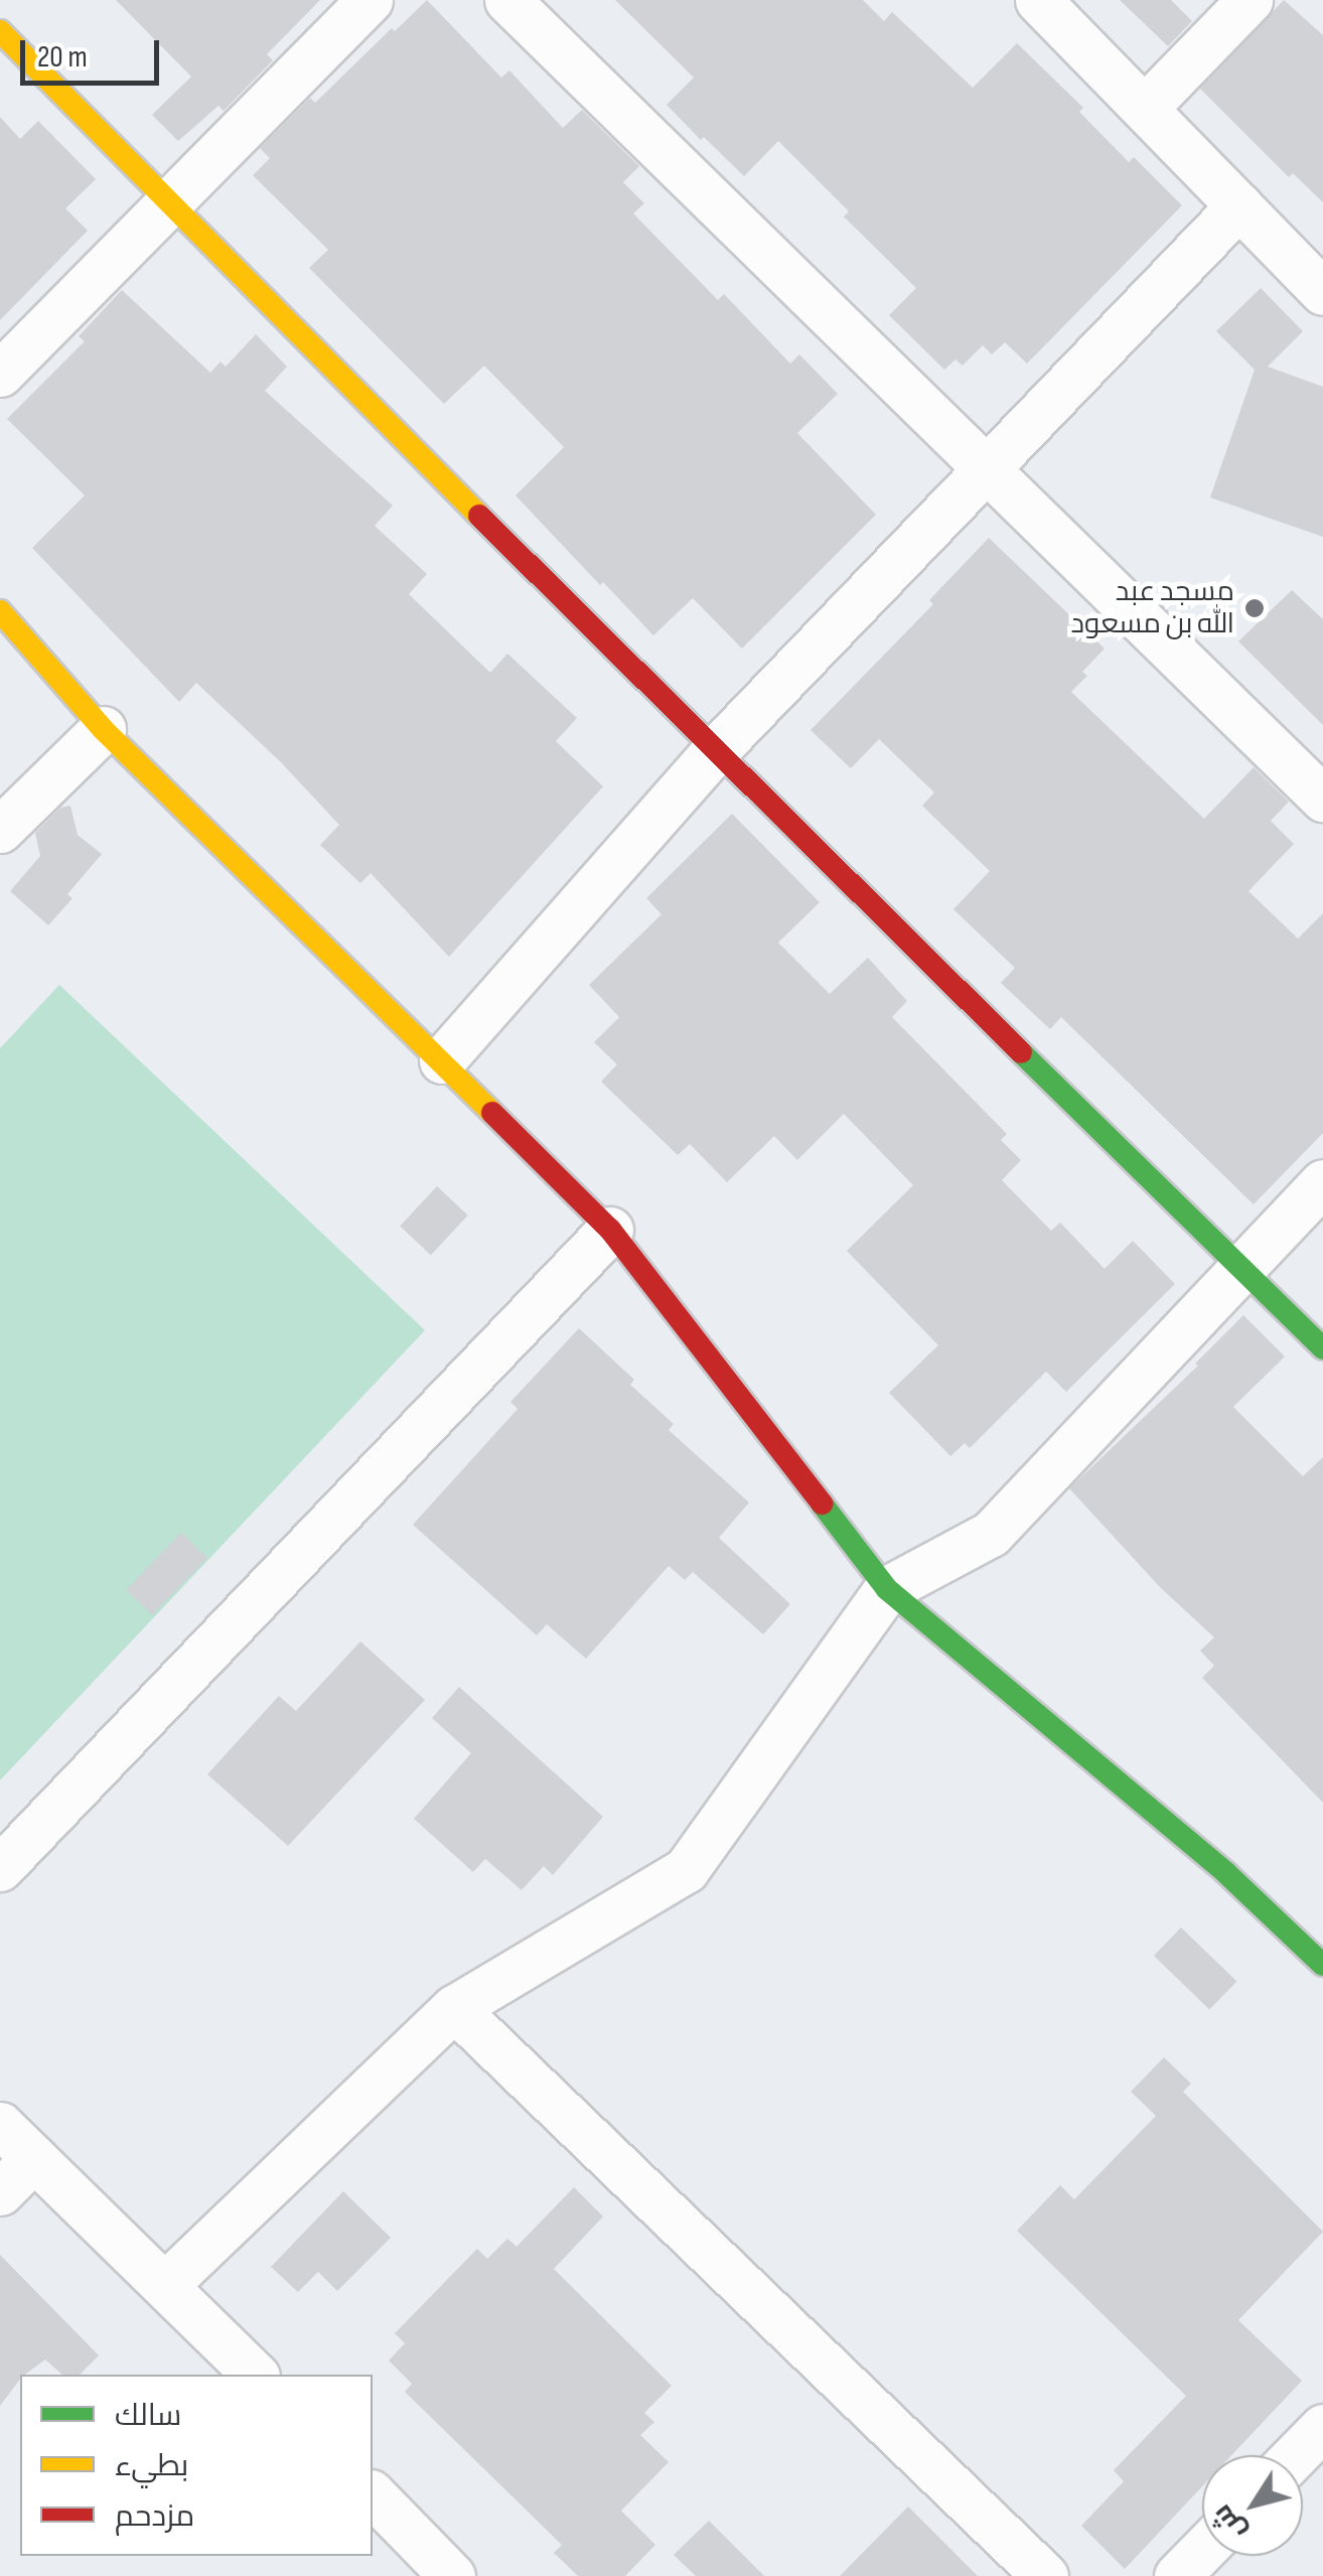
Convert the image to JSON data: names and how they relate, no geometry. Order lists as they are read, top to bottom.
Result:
{
  "places": ["مسجد عبد الله بن مسعود"],
  "legend": ["سالك", "بطيء", "مزدحم"],
  "scale_bar": "20 m",
  "north": "bottom left"
}
